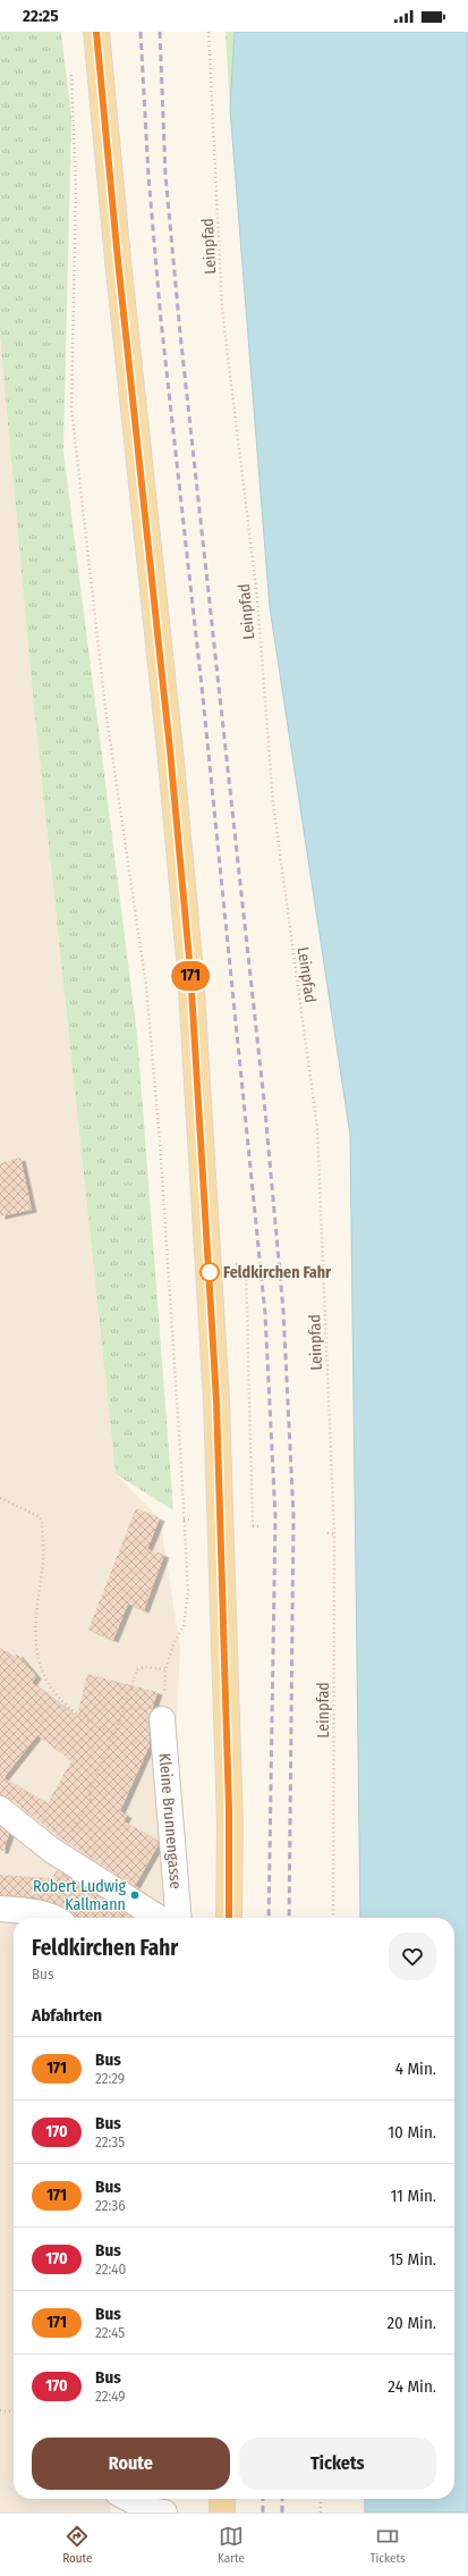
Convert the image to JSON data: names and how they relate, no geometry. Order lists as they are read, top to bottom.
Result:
{
  "streets": {
    "street": ["Kleine Brunnengasse"],
    "path": ["Leinpfad"]
  },
  "places": ["Feldkirchen Fahr", "Robert Ludwig Kallmann"],
  "lines": ["bus line 171"],
  "page": {
    "status": "22:25",
    "on_map": "171",
    "heading": [
      ["Feldkirchen Fahr", "Bus"],
      "Abfahrten"
    ],
    "list": [
      {
        "mark": "171",
        "name": "Bus",
        "note": "22:29",
        "value": "4 Min."
      },
      {
        "mark": "170",
        "name": "Bus",
        "note": "22:35",
        "value": "10 Min."
      },
      {
        "mark": "171",
        "name": "Bus",
        "note": "22:36",
        "value": "11 Min."
      },
      {
        "mark": "170",
        "name": "Bus",
        "note": "22:40",
        "value": "15 Min."
      },
      {
        "mark": "171",
        "name": "Bus",
        "note": "22:45",
        "value": "20 Min."
      },
      {
        "mark": "170",
        "name": "Bus",
        "note": "22:49",
        "value": "24 Min."
      }
    ],
    "buttons": ["Route", "Tickets"],
    "tabs": ["Route", "Karte", "Tickets"]
  }
}
